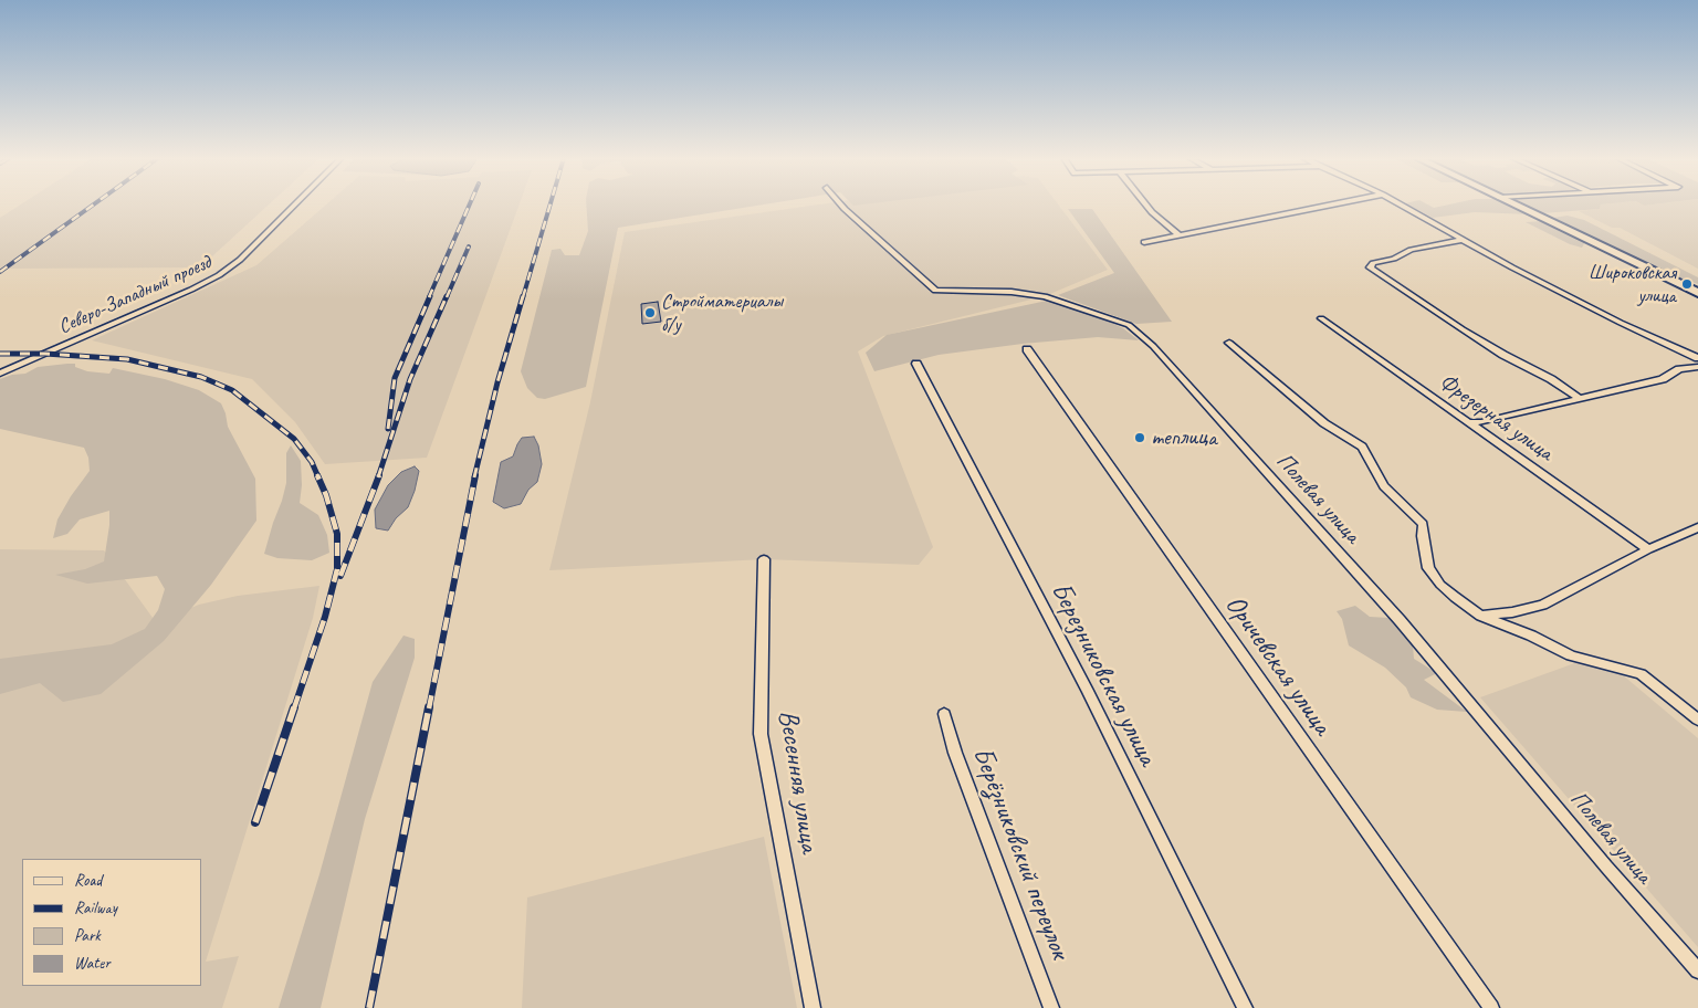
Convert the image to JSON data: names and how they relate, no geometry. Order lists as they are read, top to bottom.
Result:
{
  "streets": {
    "street": [
      "Северо-Западный проезд",
      "Фрезерная улица",
      "Полевая улица",
      "Оричевская улица",
      "Березниковская улица",
      "Весенняя улица",
      "Берёзниковский переулок"
    ]
  },
  "places": ["Широковская улица", "Стройматериалы б/у", "теплица"],
  "legend": [
    "Road",
    "Railway",
    "Park",
    "Water"
  ]
}
